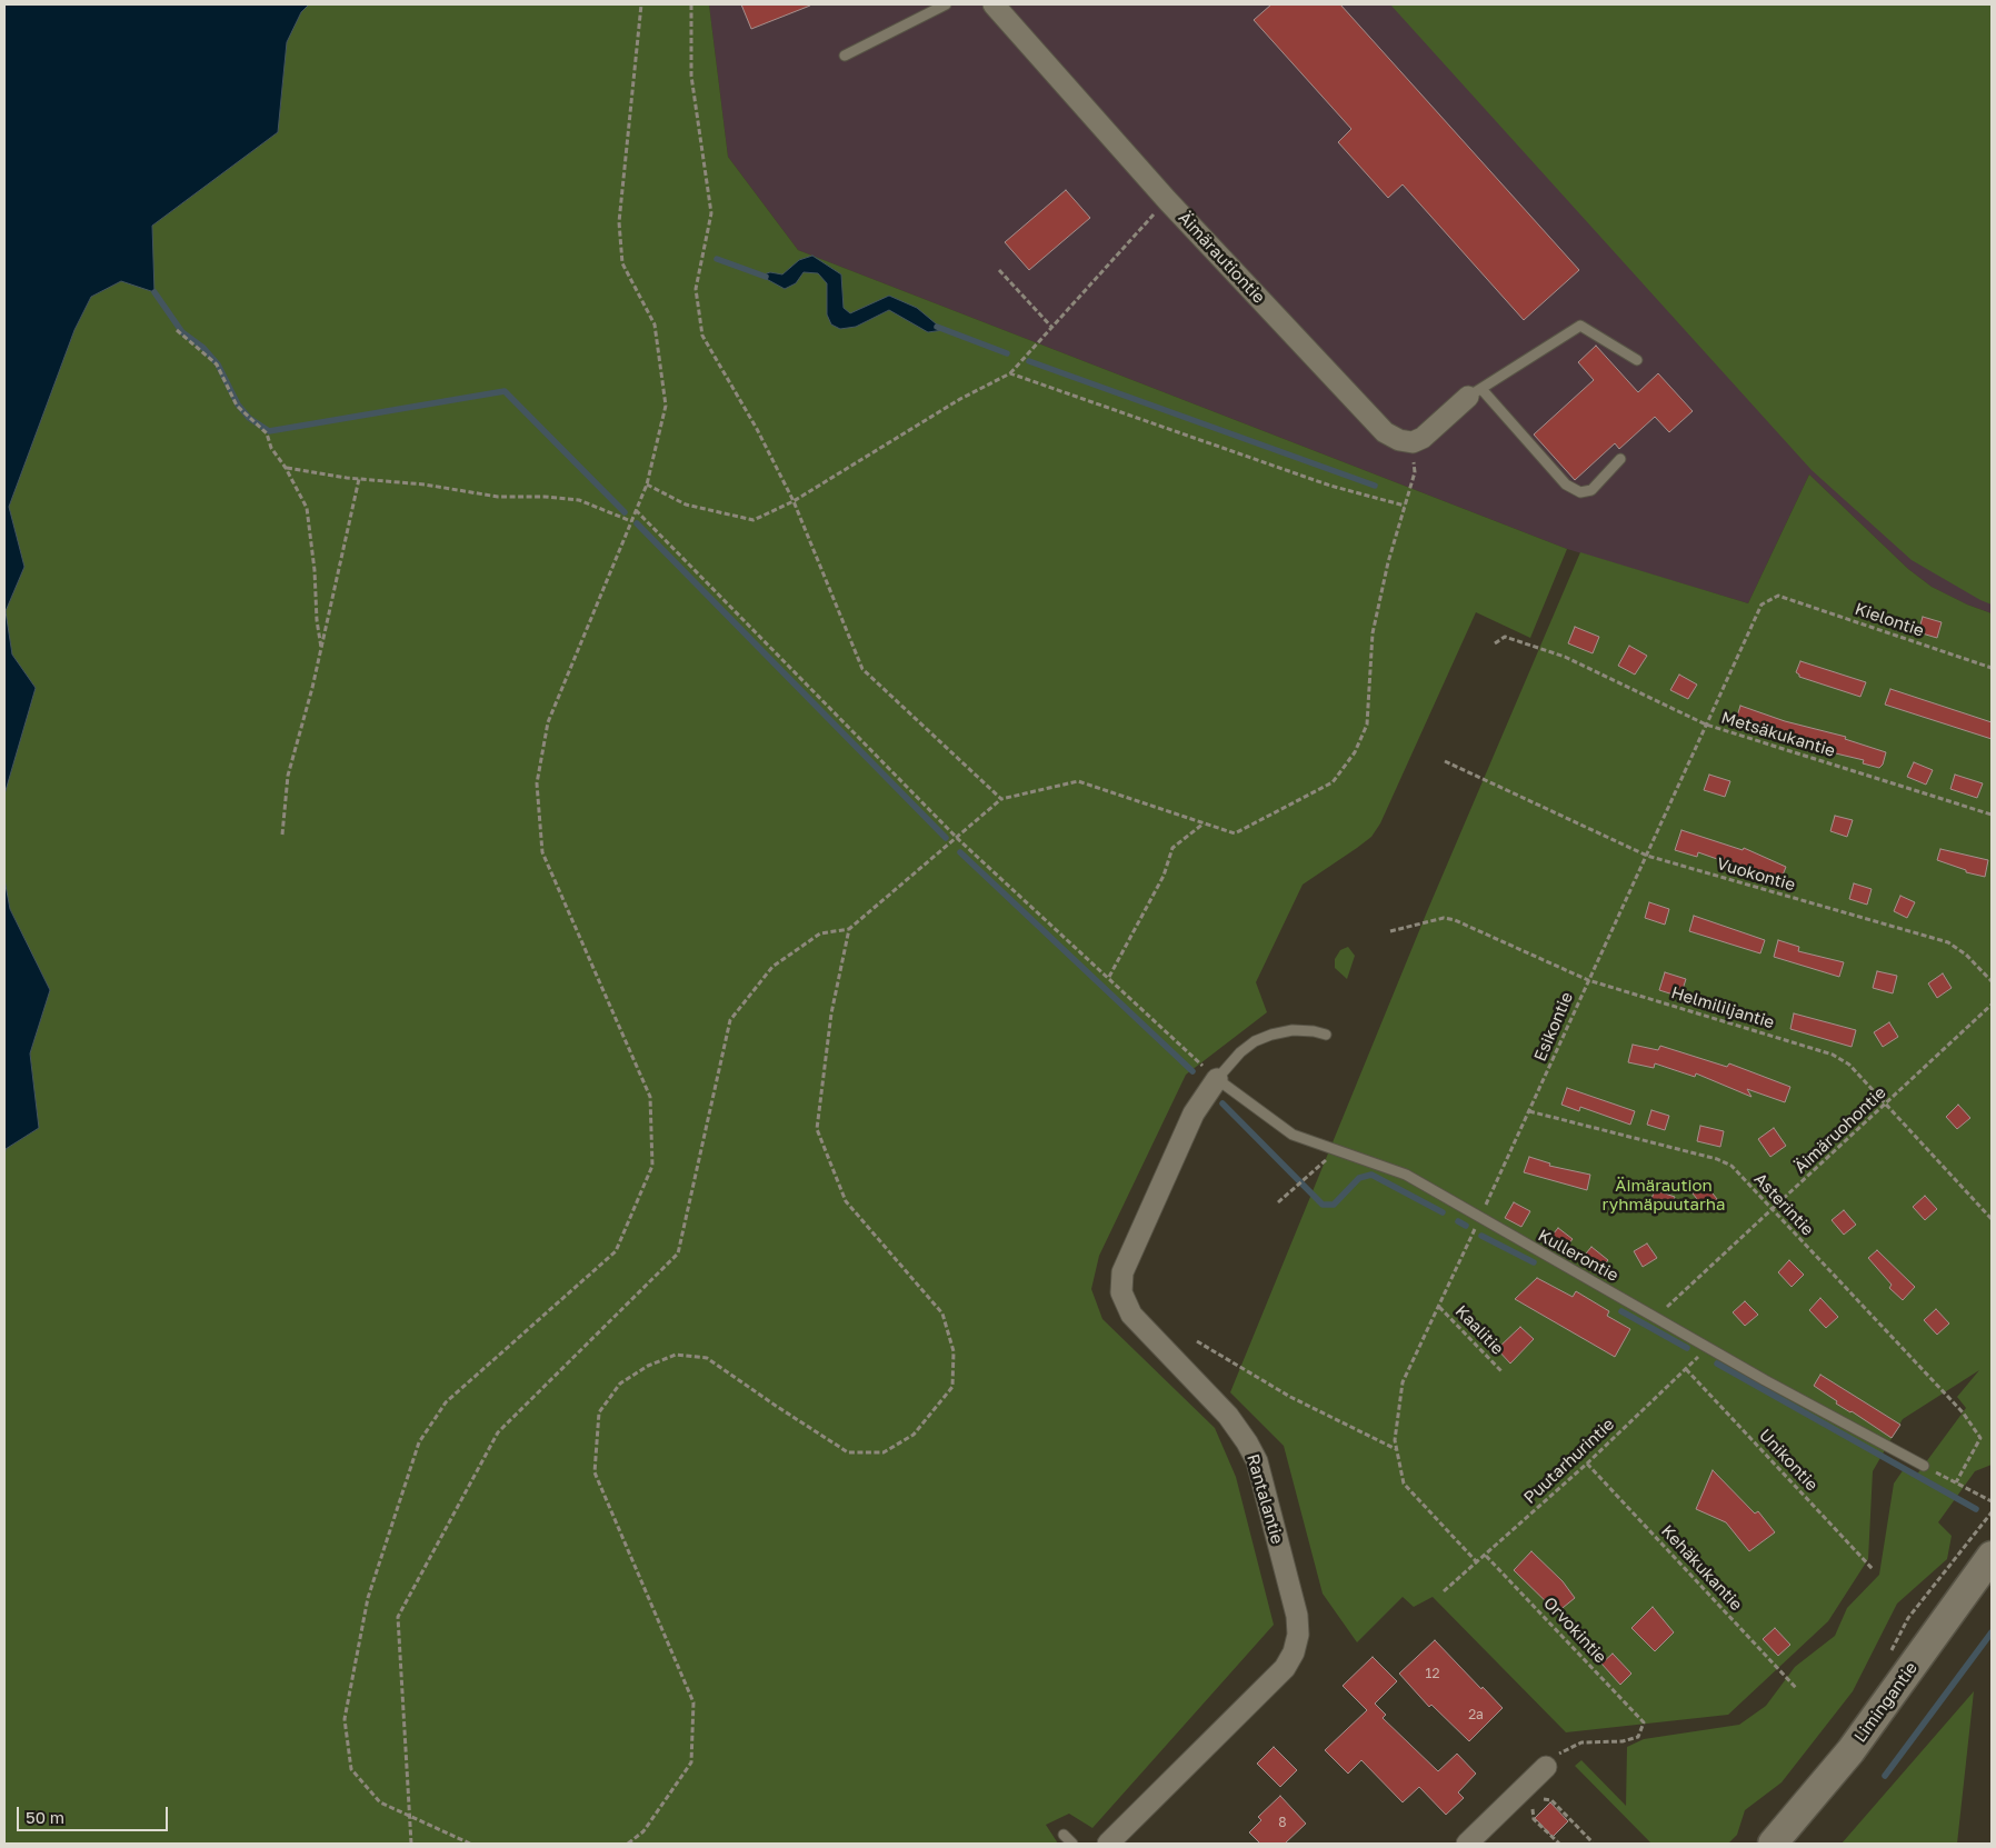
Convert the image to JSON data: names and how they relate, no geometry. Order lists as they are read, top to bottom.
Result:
{
  "streets": {
    "main road": ["Limingantie"],
    "street": ["Äimärautiontie", "Rantalantie"],
    "lane": ["Kullerontie"],
    "path": [
      "Kielontie",
      "Metsäkukantie",
      "Vuokontie",
      "Helmililjantie",
      "Esikontie",
      "Äimäruohontie",
      "Asterintie",
      "Kaalitie",
      "Unikontie",
      "Puutarhurintie",
      "Kehäkukantie",
      "Orvokintie"
    ]
  },
  "crossings": [
    ["Kielontie", "Esikontie"],
    ["Metsäkukantie", "Esikontie"],
    ["Vuokontie", "Esikontie"],
    ["Helmililjantie", "Esikontie"],
    ["Helmililjantie", "Äimäruohontie"],
    ["Esikontie", "Asterintie"],
    ["Esikontie", "Kullerontie"],
    ["Esikontie", "Kaalitie"],
    ["Esikontie", "Puutarhurintie"],
    ["Äimäruohontie", "Asterintie"],
    ["Äimäruohontie", "Kullerontie"],
    ["Kullerontie", "Puutarhurintie"],
    ["Kullerontie", "Rantalantie"],
    ["Unikontie", "Puutarhurintie"],
    ["Puutarhurintie", "Kehäkukantie"],
    ["Puutarhurintie", "Orvokintie"]
  ],
  "parks": ["Äimäraution ryhmäpuutarha"],
  "house_numbers": ["12", "2a", "8"],
  "scale_bar": "50 m"
}
